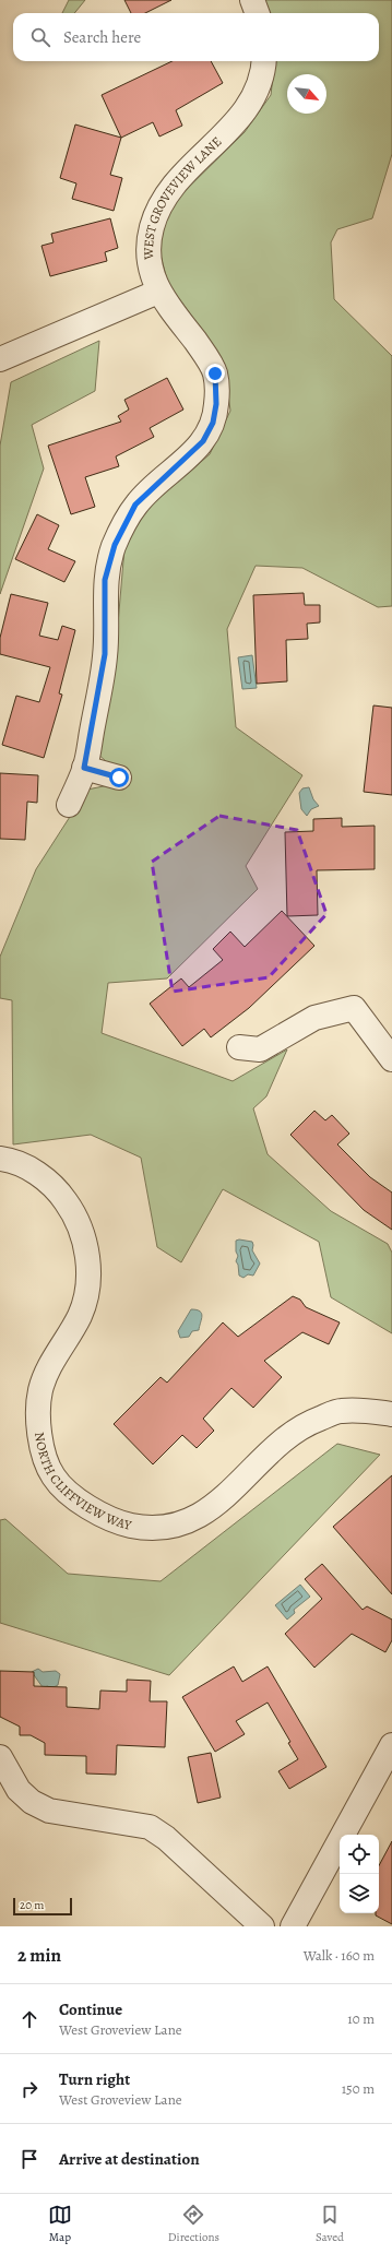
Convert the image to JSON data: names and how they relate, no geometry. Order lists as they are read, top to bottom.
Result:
{
  "streets": {
    "street": ["WEST GROVEVIEW LANE", "NORTH CLIFFVIEW WAY"]
  },
  "scale_bar": "20 m",
  "north": "bottom right",
  "page": {
    "search": "Search here",
    "scale": "20 m",
    "heading": ["2 min", "Walk · 160 m"],
    "list": [
      ["Continue", "West Groveview Lane", "10 m"],
      ["Turn right", "West Groveview Lane", "150 m"],
      "Arrive at destination"
    ],
    "nav": ["Map", "Directions", "Saved"]
  }
}
